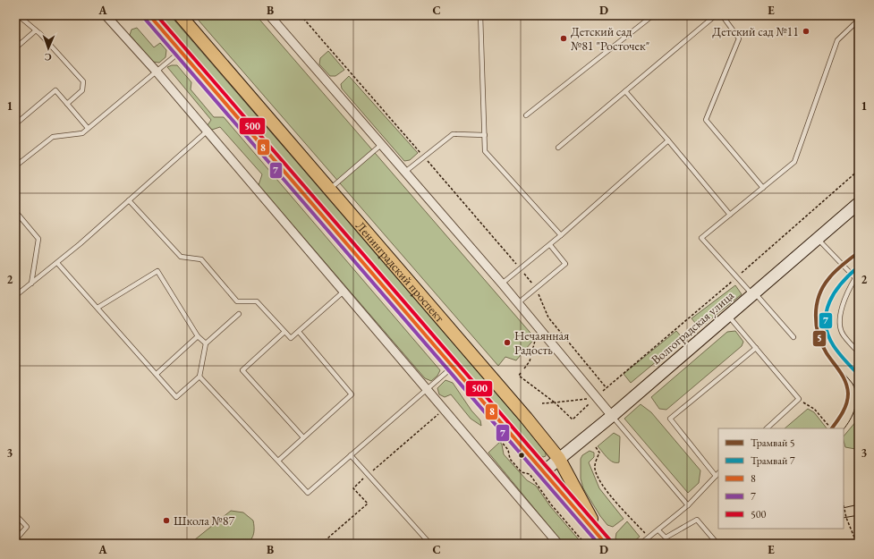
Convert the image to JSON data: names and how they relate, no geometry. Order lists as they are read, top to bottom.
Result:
{
  "streets": {
    "main road": ["Ленинградский проспект"],
    "street": ["Волгоградская улица"]
  },
  "crossings": [
    ["Ленинградский проспект", "Волгоградская улица"]
  ],
  "places": [
    "Детский сад №11",
    "Детский сад №81 \"Росточек\"",
    "Нечаянная Радость",
    "Школа №87"
  ],
  "lines": [
    "transit line 8",
    "transit line 500",
    "transit line 7",
    "tram line 5",
    "tram line 7"
  ],
  "legend": [
    "Трамвай 5",
    "Трамвай 7",
    "8",
    "7",
    "500"
  ],
  "north": "bottom",
  "grid": {
    "columns": [
      "A",
      "B",
      "C",
      "D",
      "E"
    ],
    "rows": ["1", "2", "3"]
  }
}
